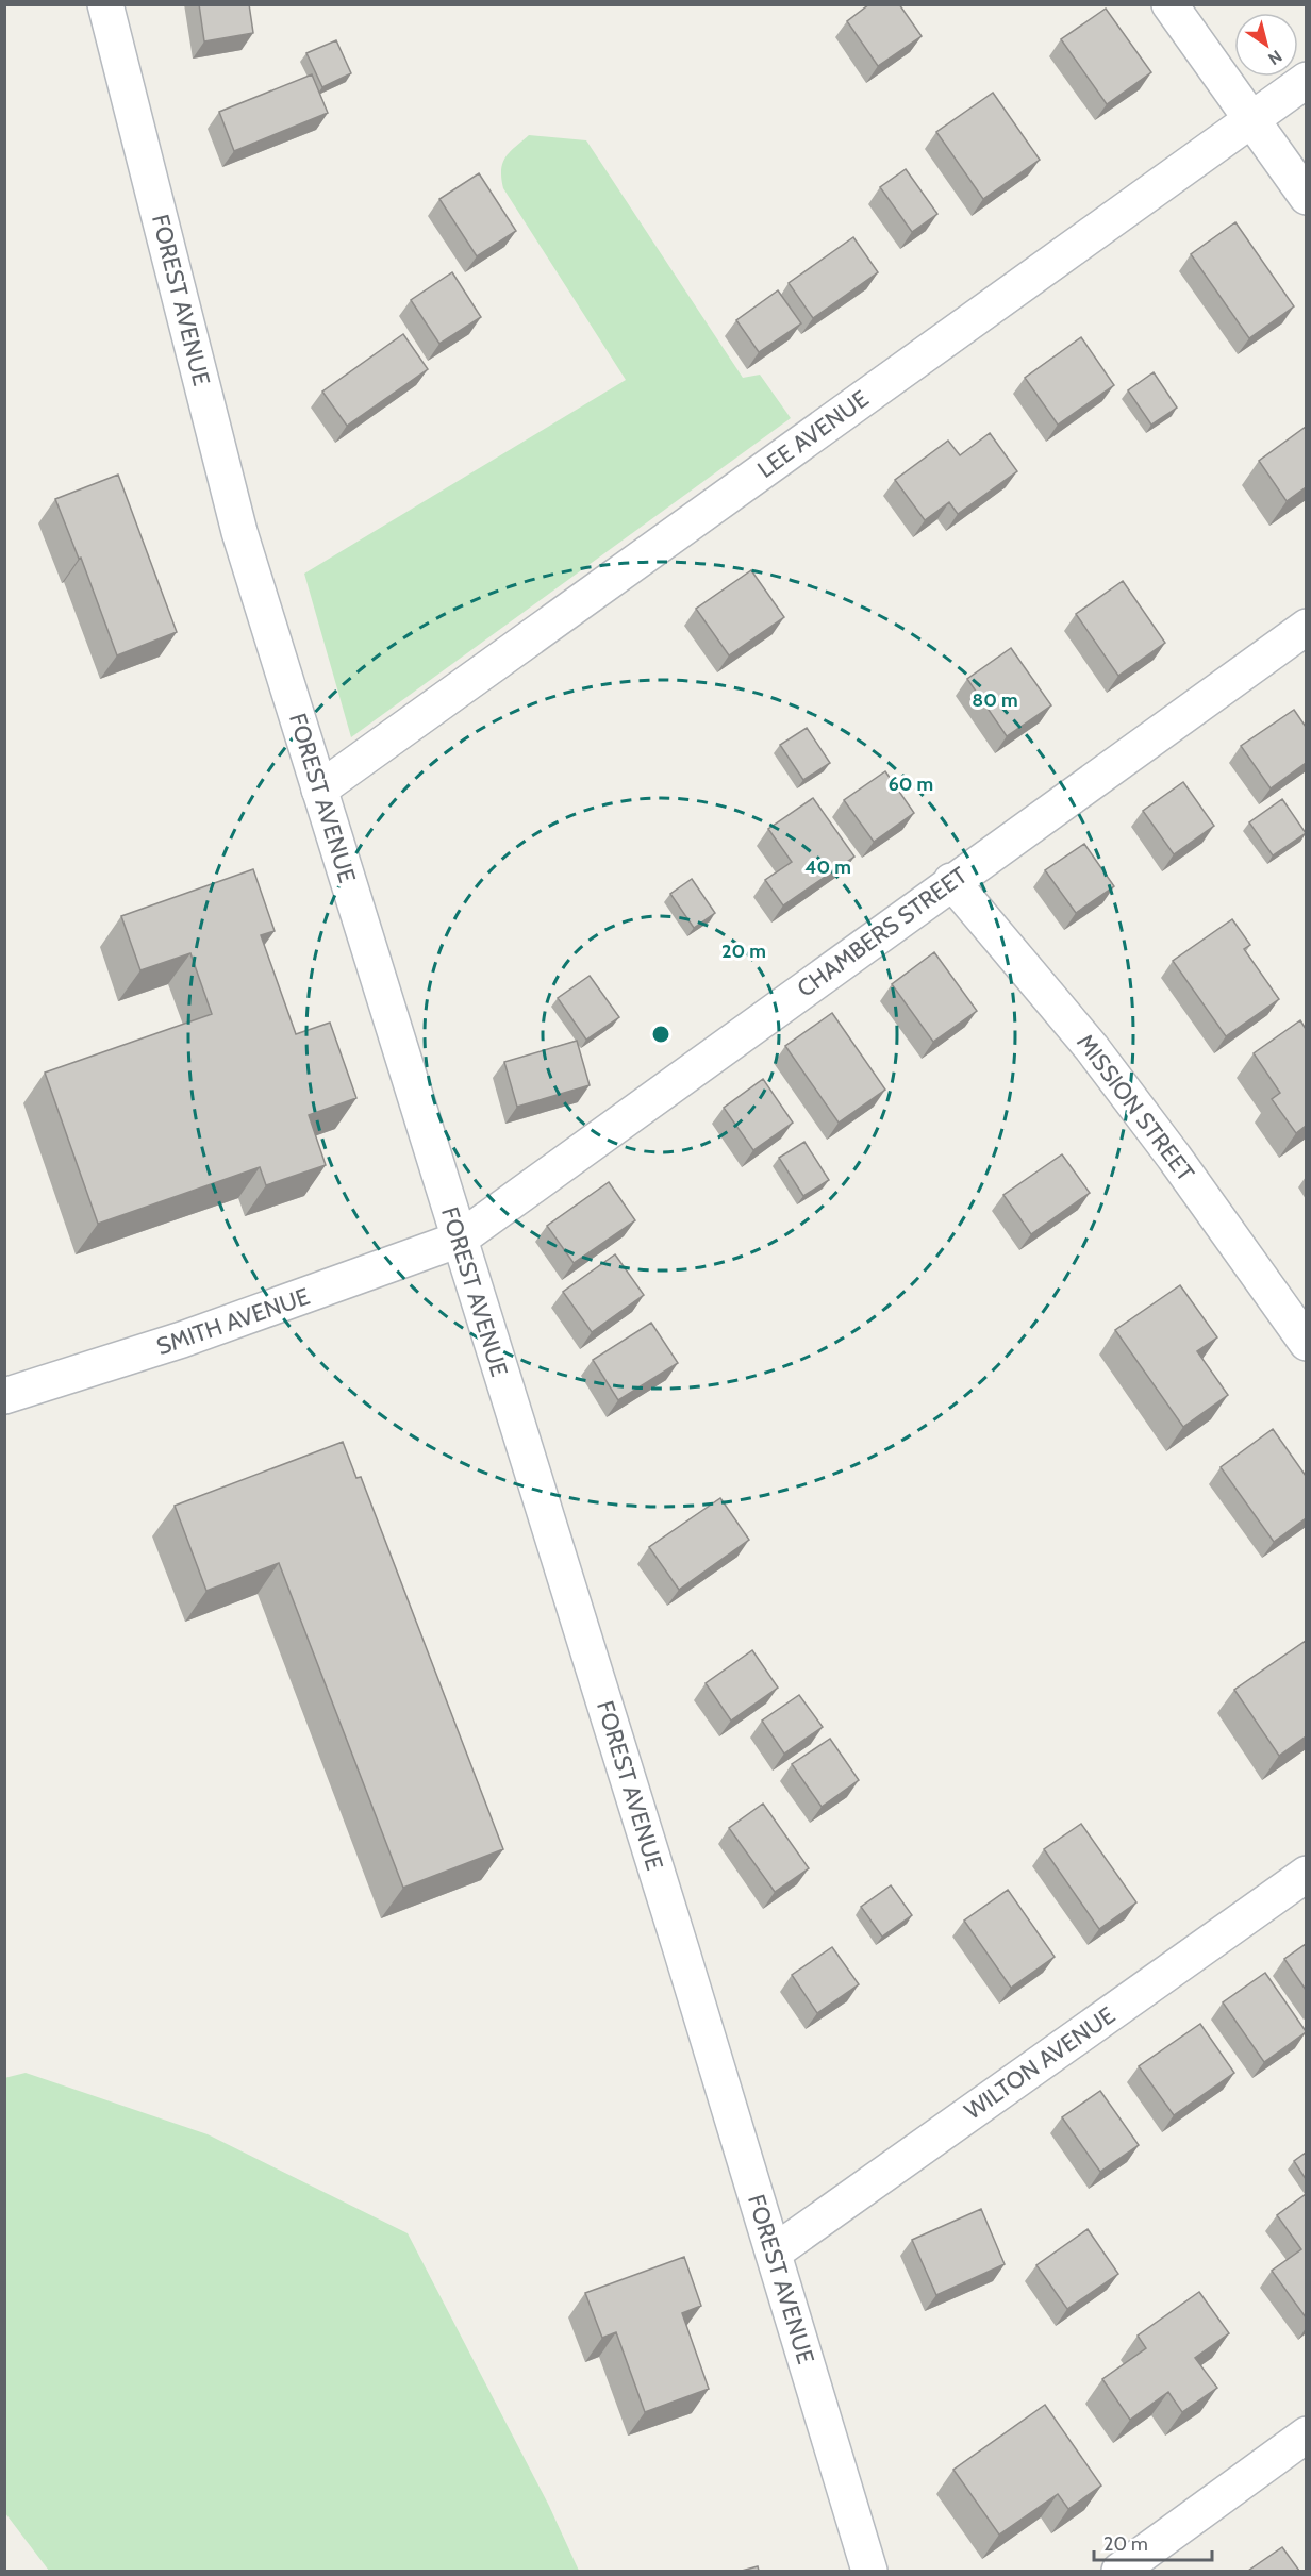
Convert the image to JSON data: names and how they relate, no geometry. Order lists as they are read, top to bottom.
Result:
{
  "streets": {
    "street": [
      "FOREST AVENUE",
      "LEE AVENUE",
      "CHAMBERS STREET",
      "MISSION STREET",
      "SMITH AVENUE",
      "WILTON AVENUE"
    ]
  },
  "crossings": [
    ["FOREST AVENUE", "LEE AVENUE"],
    ["FOREST AVENUE", "CHAMBERS STREET"],
    ["FOREST AVENUE", "SMITH AVENUE"],
    ["FOREST AVENUE", "WILTON AVENUE"],
    ["CHAMBERS STREET", "MISSION STREET"],
    ["CHAMBERS STREET", "SMITH AVENUE"]
  ],
  "scale_bar": "20 m",
  "north": "bottom right",
  "rings": [
    "80 m",
    "60 m",
    "40 m",
    "20 m"
  ]
}
